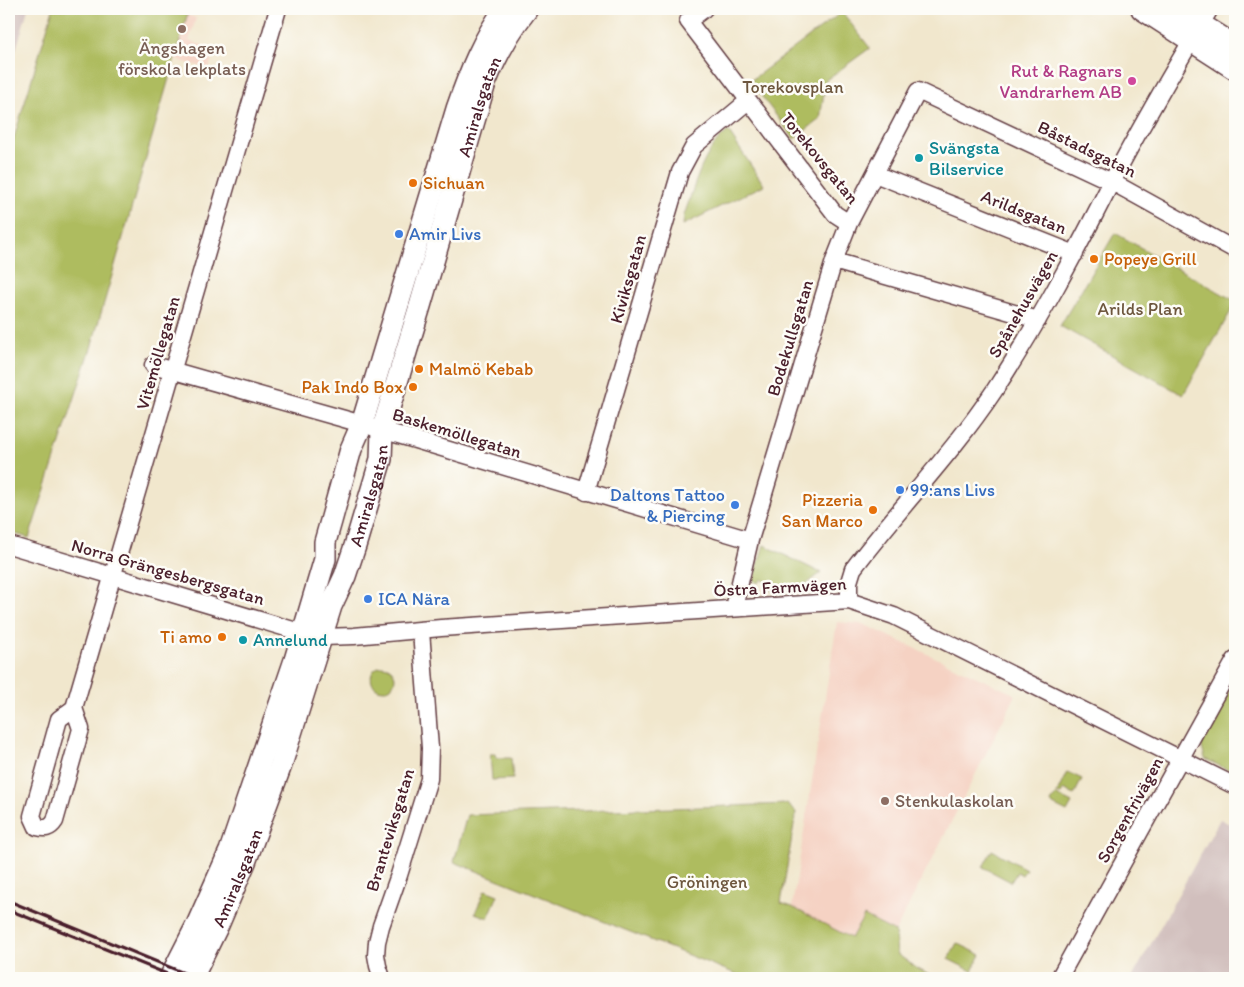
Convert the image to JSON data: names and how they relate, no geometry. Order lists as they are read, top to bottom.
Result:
{
  "streets": {
    "main road": ["Amiralsgatan"],
    "street": [
      "Båstadsgatan",
      "Torekovsgatan",
      "Arildsgatan",
      "Kiviksgatan",
      "Spånehusvägen",
      "Bodekullsgatan",
      "Vitemöllegatan",
      "Baskemöllegatan",
      "Norra Grängesbergsgatan",
      "Östra Farmvägen",
      "Sorgenfrivägen",
      "Branteviksgatan"
    ]
  },
  "crossings": [
    ["Amiralsgatan", "Baskemöllegatan"],
    ["Amiralsgatan", "Norra Grängesbergsgatan"],
    ["Amiralsgatan", "Östra Farmvägen"],
    ["Båstadsgatan", "Spånehusvägen"],
    ["Båstadsgatan", "Bodekullsgatan"],
    ["Torekovsgatan", "Kiviksgatan"],
    ["Torekovsgatan", "Bodekullsgatan"],
    ["Arildsgatan", "Spånehusvägen"],
    ["Arildsgatan", "Bodekullsgatan"],
    ["Kiviksgatan", "Baskemöllegatan"],
    ["Spånehusvägen", "Östra Farmvägen"],
    ["Bodekullsgatan", "Baskemöllegatan"],
    ["Bodekullsgatan", "Östra Farmvägen"],
    ["Vitemöllegatan", "Baskemöllegatan"],
    ["Vitemöllegatan", "Norra Grängesbergsgatan"],
    ["Norra Grängesbergsgatan", "Östra Farmvägen"],
    ["Östra Farmvägen", "Sorgenfrivägen"],
    ["Östra Farmvägen", "Branteviksgatan"]
  ],
  "parks": ["Torekovsplan", "Arilds Plan", "Gröningen"],
  "places": [
    "Ängshagen förskola lekplats",
    "Rut & Ragnars Vandrarhem AB",
    "Svängsta Bilservice",
    "Sichuan",
    "Amir Livs",
    "Popeye Grill",
    "Malmö Kebab",
    "Pak Indo Box",
    "99:ans Livs",
    "Daltons Tattoo & Piercing",
    "Pizzeria San Marco",
    "ICA Nära",
    "Ti amo",
    "Annelund",
    "Stenkulaskolan"
  ]
}
